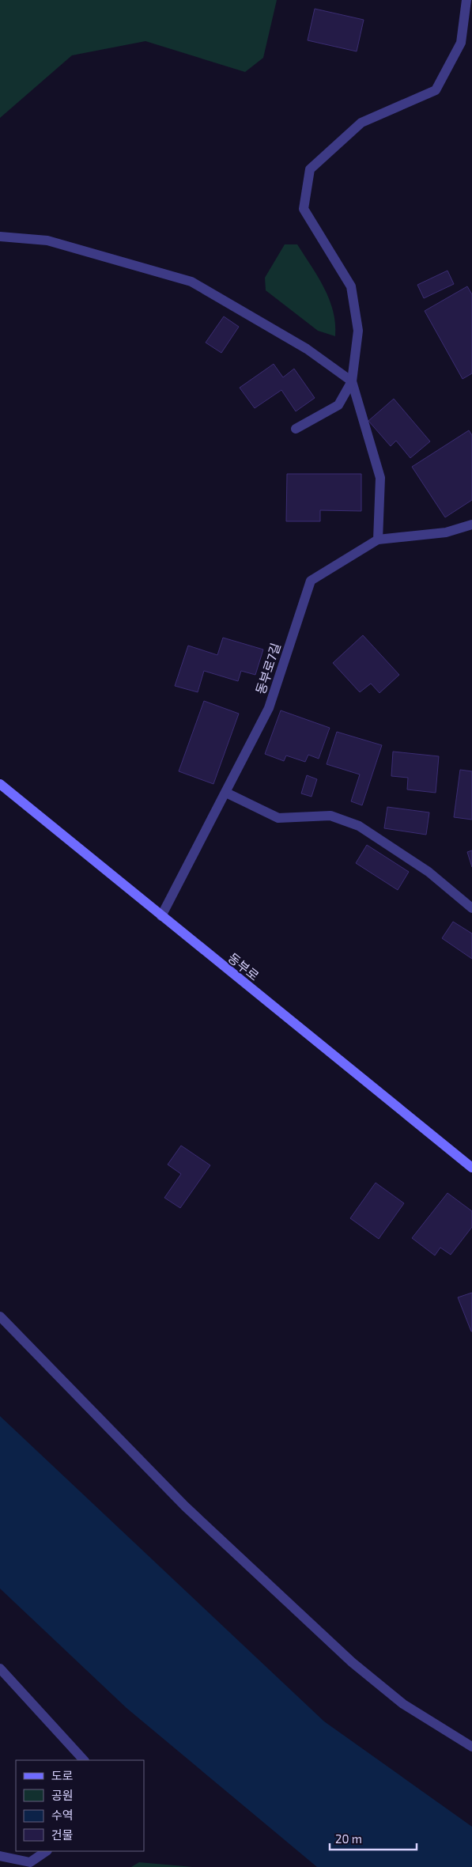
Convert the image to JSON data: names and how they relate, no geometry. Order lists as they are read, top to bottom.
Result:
{
  "streets": {
    "street": ["동부로7길", "동부로"]
  },
  "crossings": [
    ["동부로7길", "동부로"]
  ],
  "legend": [
    "도로",
    "공원",
    "수역",
    "건물"
  ],
  "scale_bar": "20 m"
}
